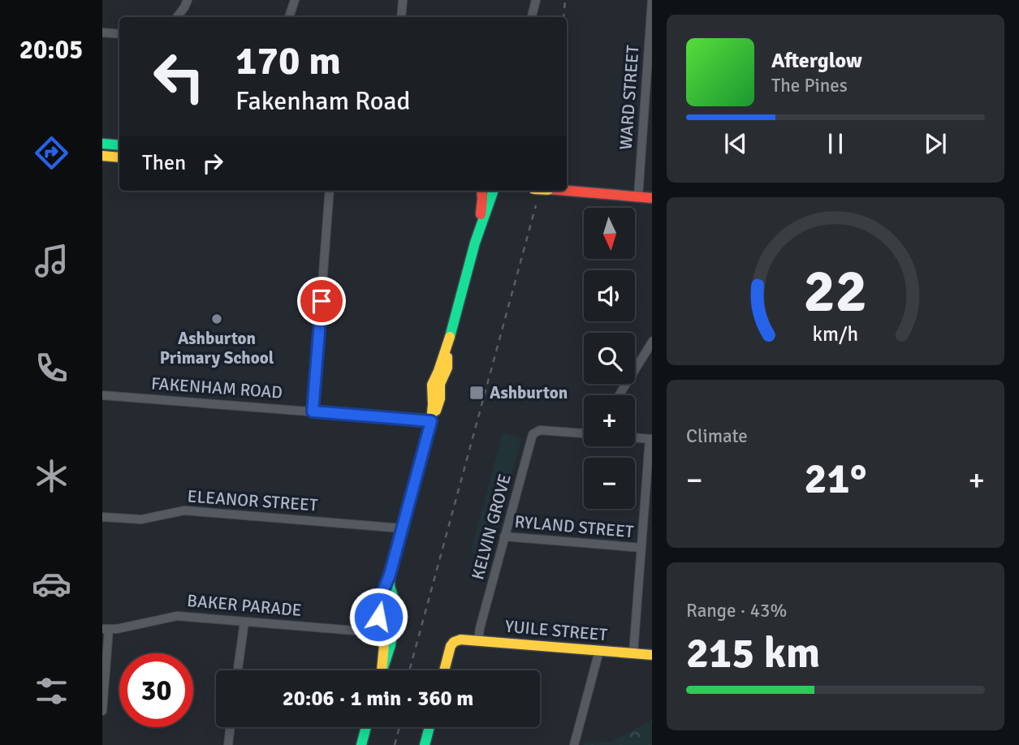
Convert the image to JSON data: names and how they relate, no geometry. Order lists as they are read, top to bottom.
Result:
{
  "streets": {
    "street": [
      "WARD STREET",
      "FAKENHAM ROAD",
      "ELEANOR STREET",
      "KELVIN GROVE",
      "RYLAND STREET",
      "BAKER PARADE",
      "YUILE STREET"
    ]
  },
  "crossings": [
    ["KELVIN GROVE", "RYLAND STREET"],
    ["KELVIN GROVE", "YUILE STREET"]
  ],
  "places": {
    "other": ["Ashburton Primary School"],
    "transit": ["Ashburton"]
  },
  "north": "bottom",
  "page": {
    "tabs": "20:05",
    "turn": ["170 m", "Fakenham Road"],
    "song": ["Afterglow", "The Pines"],
    "then": "Then",
    "map_buttons": ["+", "−"],
    "tile": [
      "Climate",
      ["Range · 43%", "215 km"]
    ],
    "heat": ["−", "21°", "+"],
    "limit": "30",
    "trip": "20:06 · 1 min · 360 m",
    "gauge": ["22", "km/h"]
  }
}
